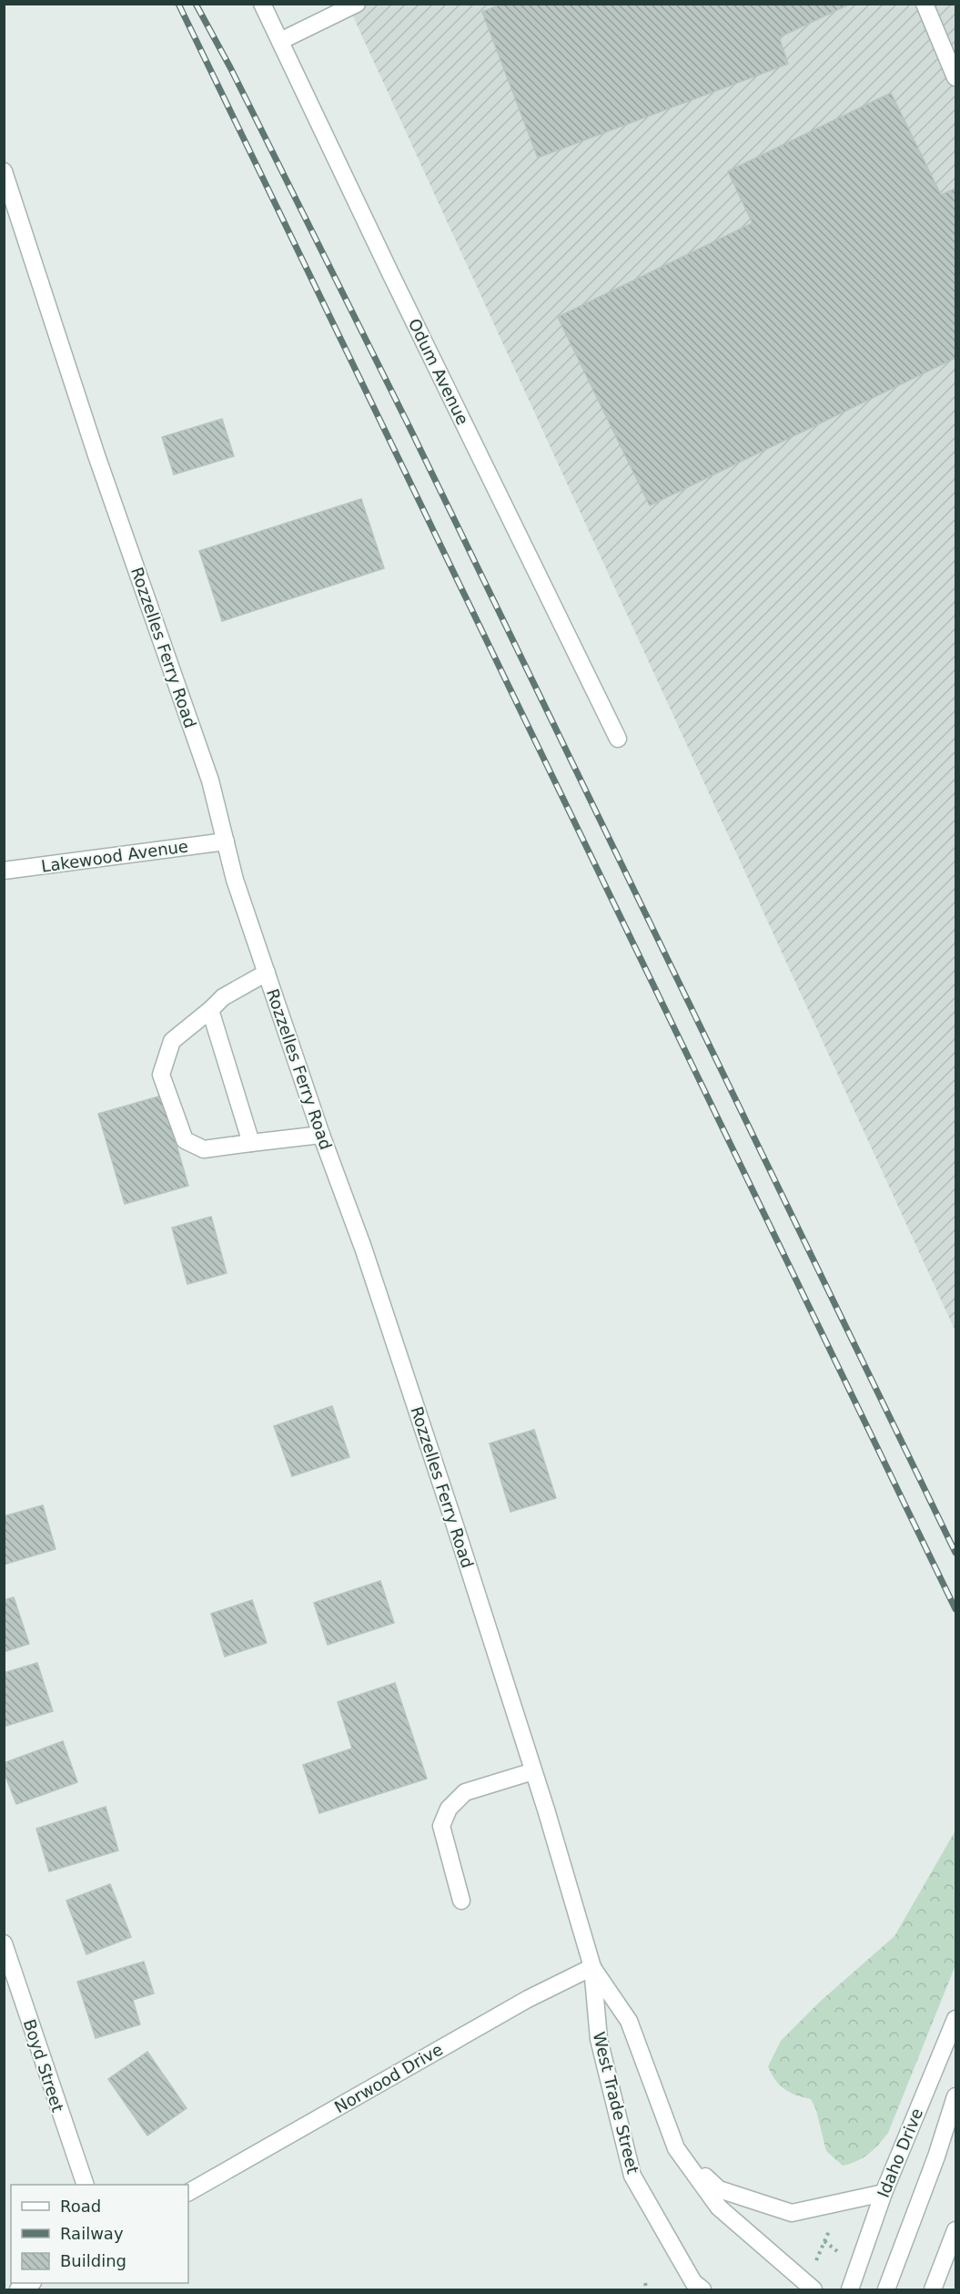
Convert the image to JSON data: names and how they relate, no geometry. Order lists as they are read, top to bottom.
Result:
{
  "streets": {
    "street": [
      "Odum Avenue",
      "Rozzelles Ferry Road",
      "Lakewood Avenue",
      "Boyd Street",
      "Norwood Drive",
      "West Trade Street",
      "Idaho Drive"
    ]
  },
  "crossings": [
    ["Rozzelles Ferry Road", "Lakewood Avenue"],
    ["Rozzelles Ferry Road", "Norwood Drive"],
    ["Rozzelles Ferry Road", "West Trade Street"],
    ["Norwood Drive", "West Trade Street"]
  ],
  "legend": ["Road", "Railway", "Building"]
}
